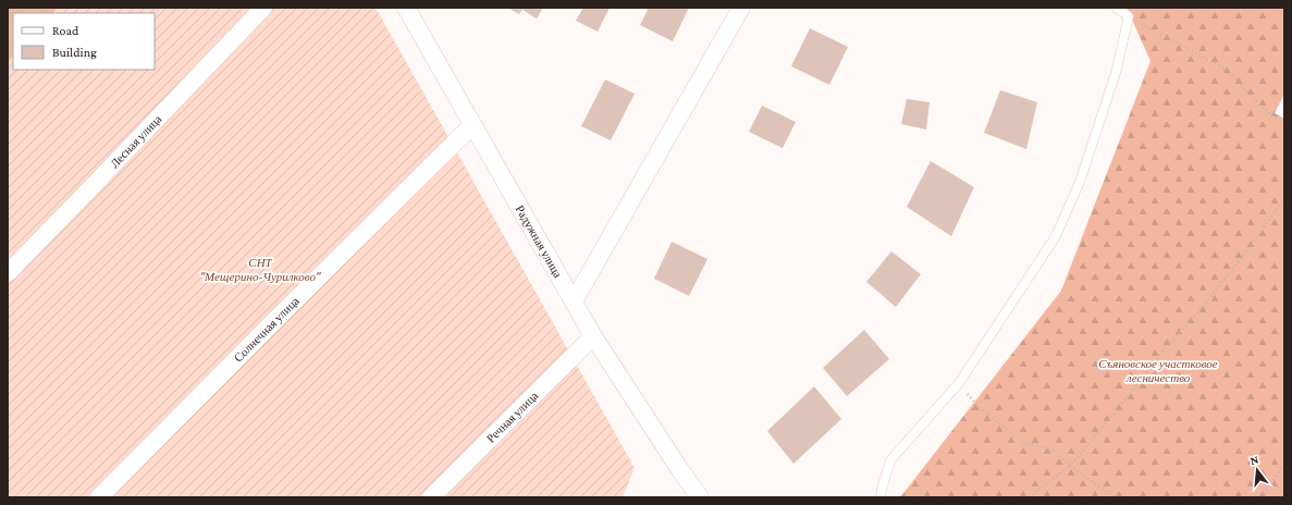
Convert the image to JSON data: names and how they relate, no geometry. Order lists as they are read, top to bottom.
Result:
{
  "streets": {
    "street": [
      "Лесная улица",
      "Радужная улица",
      "Солнечная улица",
      "Речная улица"
    ]
  },
  "crossings": [
    ["Радужная улица", "Солнечная улица"],
    ["Радужная улица", "Речная улица"]
  ],
  "parks": ["СНТ \"Мещерино-Чурилково\"", "Съяновское участковое лесничество"],
  "legend": ["Road", "Building"],
  "north": "top"
}
